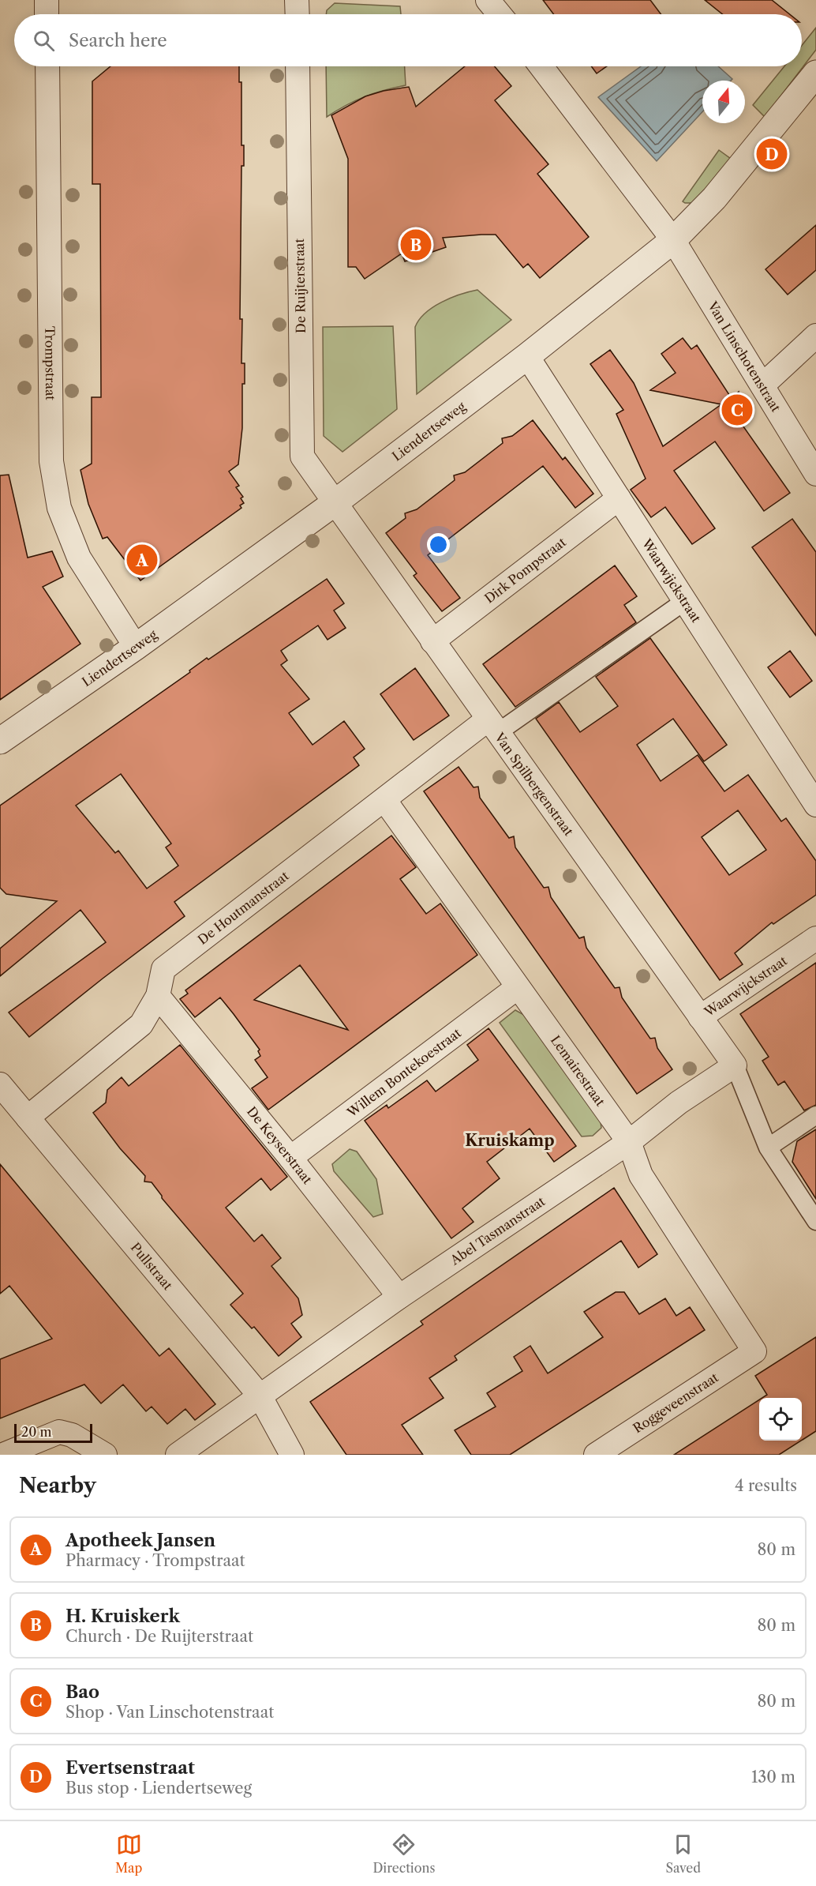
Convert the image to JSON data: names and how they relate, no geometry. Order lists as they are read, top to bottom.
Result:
{
  "streets": {
    "street": [
      "De Ruijterstraat",
      "Van Linschotenstraat",
      "Trompstraat",
      "Liendertseweg",
      "Dirk Pompstraat",
      "Waarwijckstraat",
      "Van Spilbergenstraat",
      "De Houtmanstraat",
      "Lemairestraat",
      "Willem Bontekoestraat",
      "De Keyserstraat",
      "Abel Tasmanstraat",
      "Pullstraat",
      "Roggeveenstraat"
    ]
  },
  "crossings": [
    ["De Ruijterstraat", "Liendertseweg"],
    ["De Ruijterstraat", "Van Spilbergenstraat"],
    ["Van Linschotenstraat", "Liendertseweg"],
    ["Trompstraat", "Liendertseweg"],
    ["Liendertseweg", "Waarwijckstraat"],
    ["Liendertseweg", "Van Spilbergenstraat"],
    ["Dirk Pompstraat", "Waarwijckstraat"],
    ["Dirk Pompstraat", "Van Spilbergenstraat"],
    ["Waarwijckstraat", "Van Spilbergenstraat"],
    ["Van Spilbergenstraat", "De Houtmanstraat"],
    ["Van Spilbergenstraat", "Abel Tasmanstraat"],
    ["De Houtmanstraat", "Lemairestraat"],
    ["De Houtmanstraat", "De Keyserstraat"],
    ["De Houtmanstraat", "Pullstraat"],
    ["Lemairestraat", "Willem Bontekoestraat"],
    ["Lemairestraat", "Abel Tasmanstraat"],
    ["Lemairestraat", "Roggeveenstraat"],
    ["Willem Bontekoestraat", "De Keyserstraat"],
    ["De Keyserstraat", "Abel Tasmanstraat"],
    ["Abel Tasmanstraat", "Pullstraat"]
  ],
  "districts": ["Kruiskamp"],
  "scale_bar": "20 m",
  "north": "top",
  "page": {
    "search": "Search here",
    "pins": [
      "D",
      "B",
      "C",
      "A"
    ],
    "scale": "20 m",
    "heading": ["Nearby", "4 results"],
    "list": [
      {
        "mark": "A",
        "name": "Apotheek Jansen",
        "note": "Pharmacy · Trompstraat",
        "value": "80 m"
      },
      {
        "mark": "B",
        "name": "H. Kruiskerk",
        "note": "Church · De Ruijterstraat",
        "value": "80 m"
      },
      {
        "mark": "C",
        "name": "Bao",
        "note": "Shop · Van Linschotenstraat",
        "value": "80 m"
      },
      {
        "mark": "D",
        "name": "Evertsenstraat",
        "note": "Bus stop · Liendertseweg",
        "value": "130 m"
      }
    ],
    "nav": ["Map", "Directions", "Saved"]
  }
}
